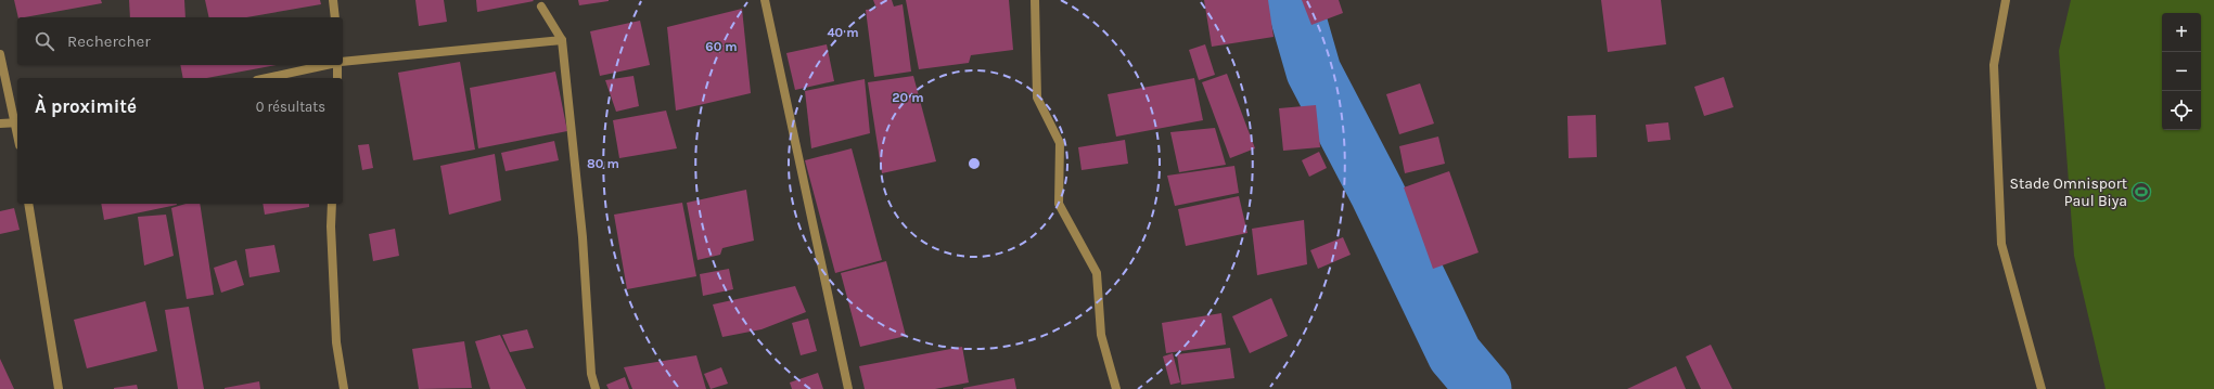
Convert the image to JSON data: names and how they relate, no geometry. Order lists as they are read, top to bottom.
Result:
{
  "places": {
    "sports": ["Stade Omnisport Paul Biya"]
  },
  "page": {
    "map_buttons": ["+", "−"],
    "search": "Rechercher",
    "heading": ["À proximité", "0 résultats"]
  },
  "rings": [
    "40 m",
    "60 m",
    "20 m",
    "80 m"
  ]
}
